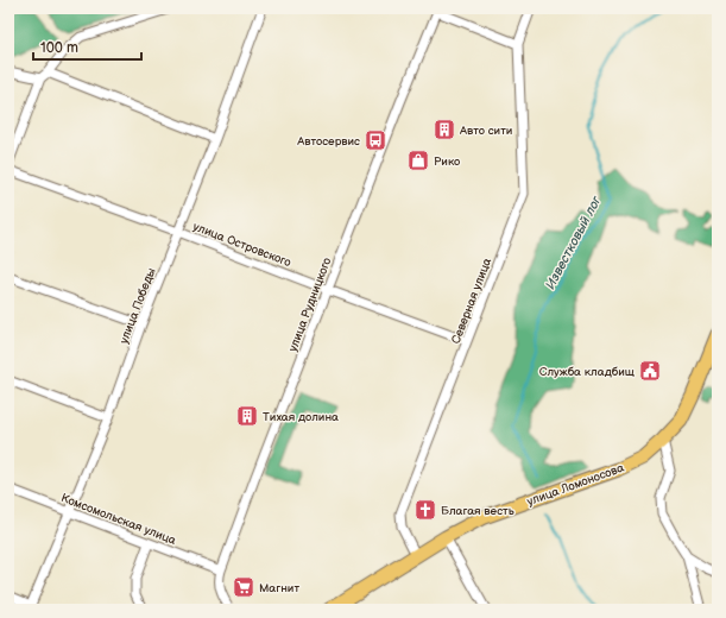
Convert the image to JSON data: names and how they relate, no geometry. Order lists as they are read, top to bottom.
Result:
{
  "streets": {
    "main road": ["улица Ломоносова"],
    "street": [
      "улица Островского",
      "Северная улица",
      "улица Рудницкого",
      "улица Победы",
      "Комсомольская улица"
    ]
  },
  "crossings": [
    ["улица Островского", "Северная улица"],
    ["улица Островского", "улица Рудницкого"],
    ["улица Островского", "улица Победы"],
    ["Северная улица", "улица Ломоносова"],
    ["улица Рудницкого", "Комсомольская улица"],
    ["улица Победы", "Комсомольская улица"]
  ],
  "water": ["Известковый лог"],
  "places": {
    "building": ["Авто сити", "Тихая долина"],
    "bus stop": ["Автосервис"],
    "shop": ["Рико"],
    "public building": ["Служба кладбищ"],
    "church": ["Благая весть"],
    "supermarket": ["Магнит"]
  },
  "scale_bar": "100 m"
}
